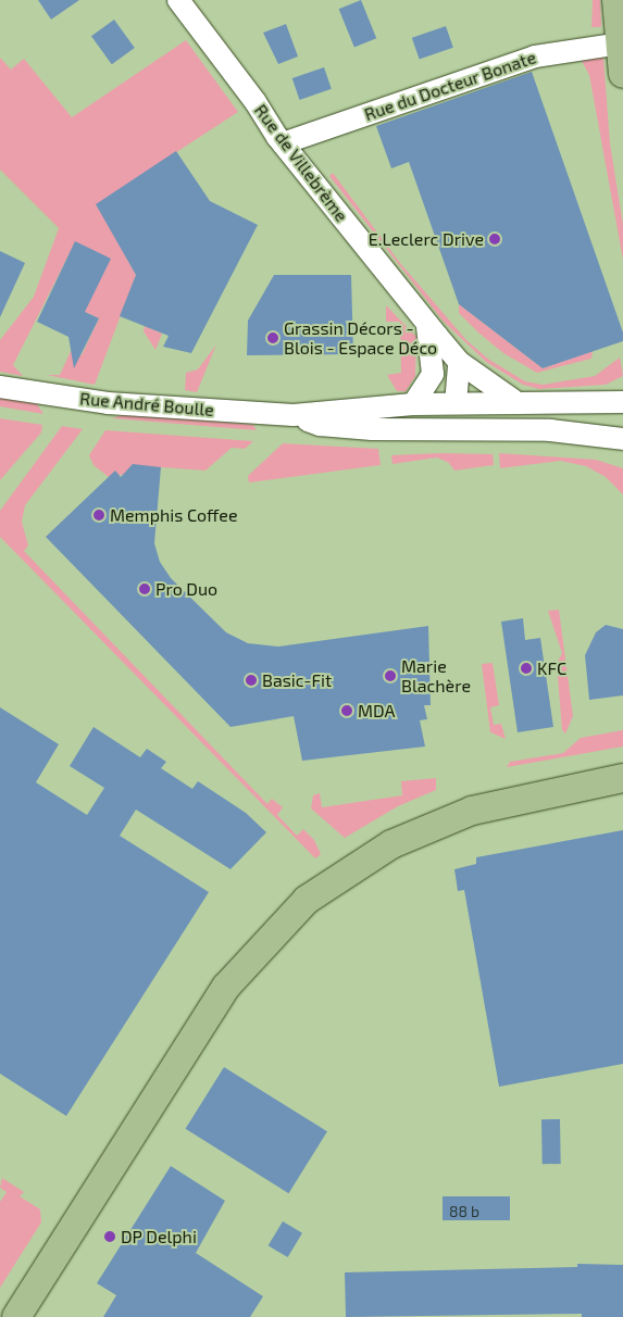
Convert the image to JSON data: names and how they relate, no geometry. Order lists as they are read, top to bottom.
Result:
{
  "streets": {
    "street": ["Rue du Docteur Bonate", "Rue de Villebrème", "Rue André Boulle"]
  },
  "crossings": [
    ["Rue du Docteur Bonate", "Rue de Villebrème"],
    ["Rue de Villebrème", "Rue André Boulle"]
  ],
  "places": [
    "E.Leclerc Drive",
    "Grassin Décors - Blois - Espace Déco",
    "Memphis Coffee",
    "Pro Duo",
    "KFC",
    "Marie Blachère",
    "Basic-Fit",
    "MDA",
    "DP Delphi"
  ],
  "house_numbers": ["88 b"]
}
